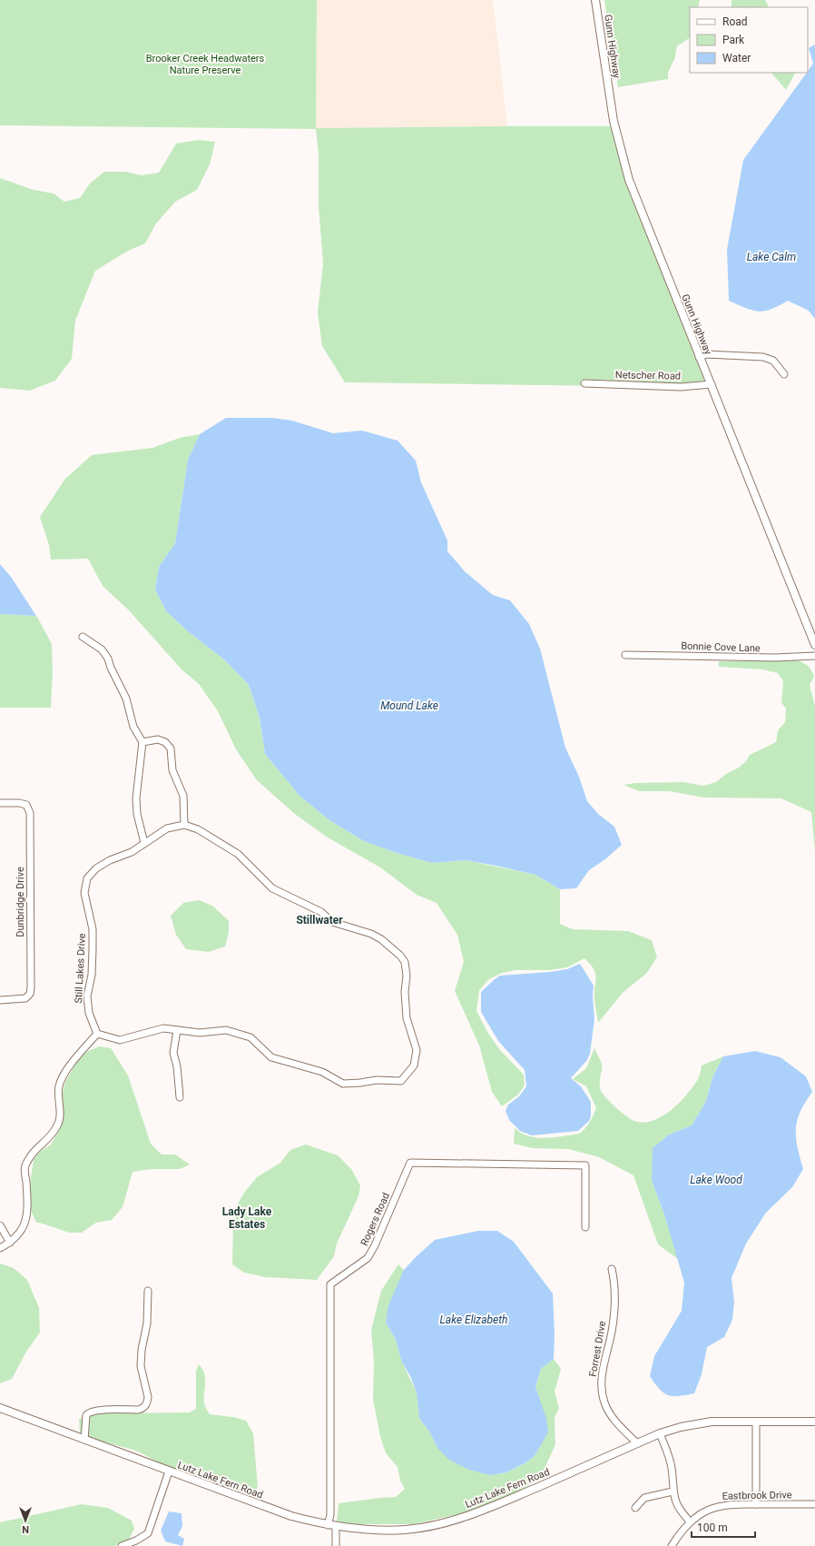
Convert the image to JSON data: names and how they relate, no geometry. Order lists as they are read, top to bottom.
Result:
{
  "streets": {
    "main road": ["Gunn Highway", "Lutz Lake Fern Road"],
    "street": [
      "Netscher Road",
      "Bonnie Cove Lane",
      "Dunbridge Drive",
      "Still Lakes Drive",
      "Rogers Road",
      "Forrest Drive",
      "Eastbrook Drive"
    ]
  },
  "crossings": [
    ["Gunn Highway", "Netscher Road"],
    ["Rogers Road", "Lutz Lake Fern Road"],
    ["Forrest Drive", "Lutz Lake Fern Road"]
  ],
  "districts": ["Stillwater", "Lady Lake Estates"],
  "water": [
    "Lake Calm",
    "Mound Lake",
    "Lake Wood",
    "Lake Elizabeth"
  ],
  "parks": ["Brooker Creek Headwaters Nature Preserve"],
  "legend": ["Road", "Park", "Water"],
  "scale_bar": "100 m",
  "north": "bottom"
}
